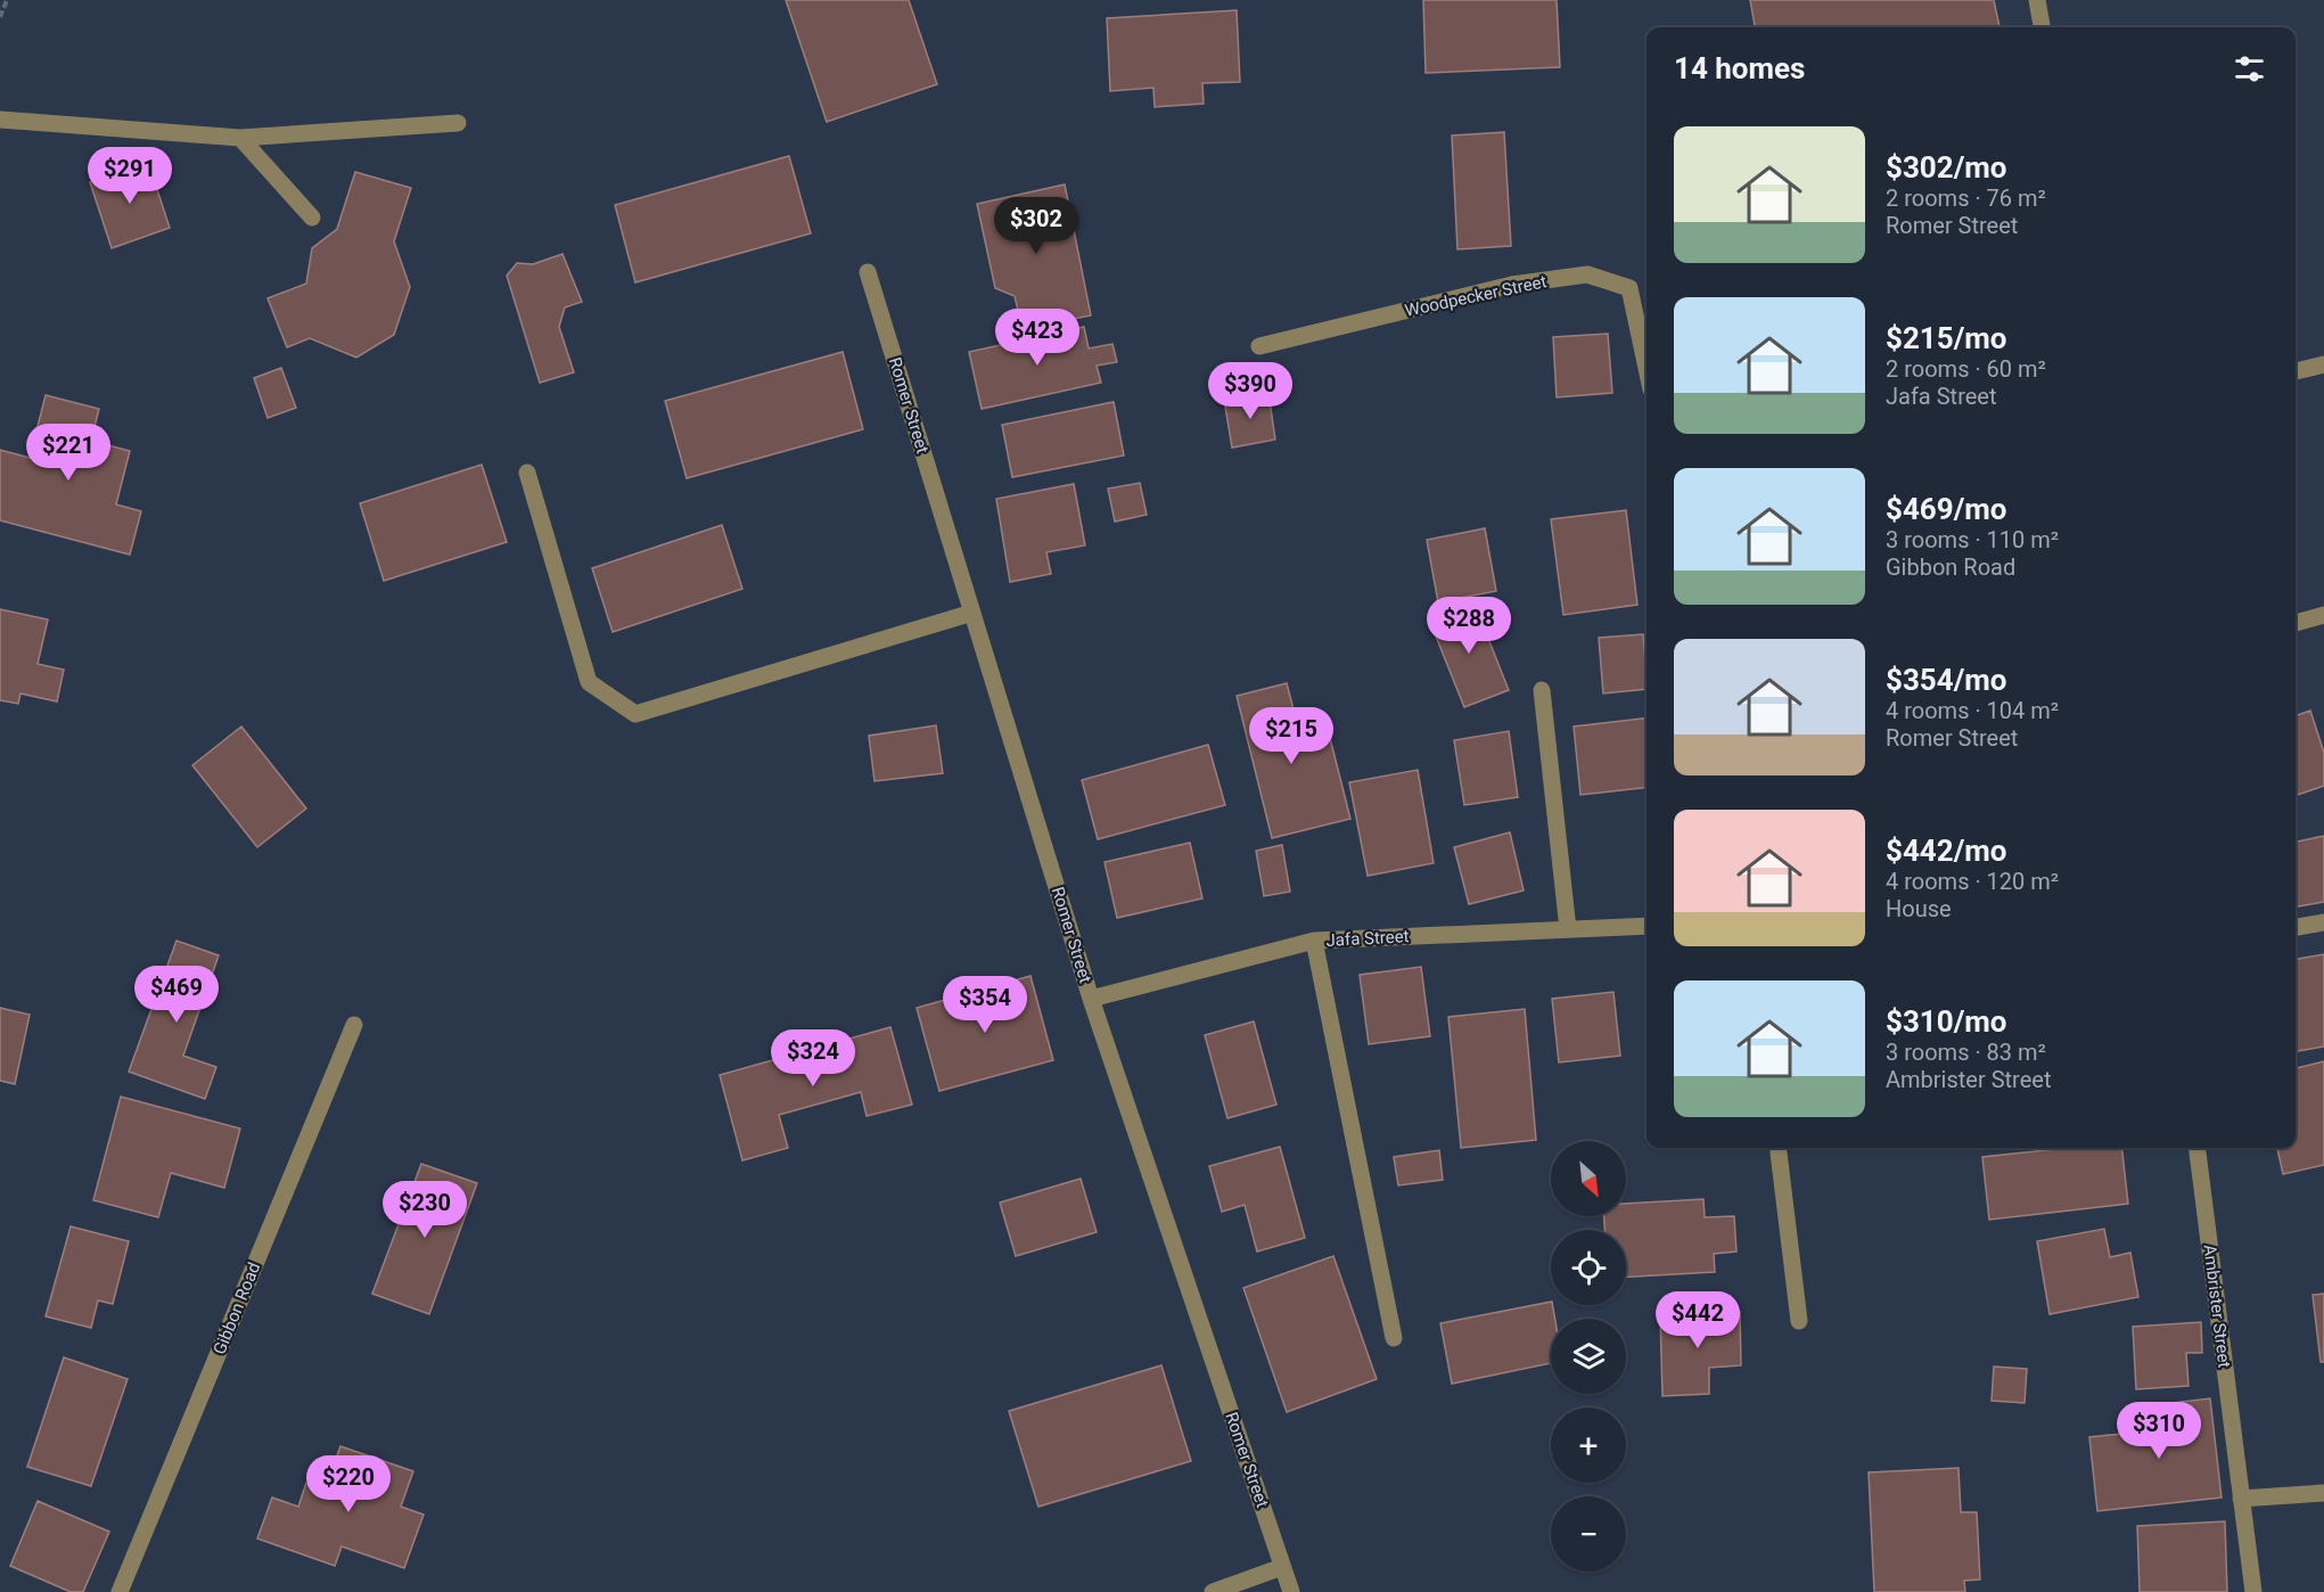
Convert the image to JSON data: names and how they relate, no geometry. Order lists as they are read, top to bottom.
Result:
{
  "streets": {
    "street": [
      "Woodpecker Street",
      "Romer Street",
      "Jafa Street",
      "Ambrister Street",
      "Gibbon Road"
    ]
  },
  "crossings": [
    ["Romer Street", "Jafa Street"]
  ],
  "north": "bottom right",
  "page": {
    "heading": "14 homes",
    "list": [
      {
        "name": "$302/mo",
        "note": "2 rooms · 76 m² · Romer Street"
      },
      {
        "name": "$215/mo",
        "note": "2 rooms · 60 m² · Jafa Street"
      },
      {
        "name": "$469/mo",
        "note": "3 rooms · 110 m² · Gibbon Road"
      },
      {
        "name": "$354/mo",
        "note": "4 rooms · 104 m² · Romer Street"
      },
      {
        "name": "$442/mo",
        "note": "4 rooms · 120 m² · House"
      },
      {
        "name": "$310/mo",
        "note": "3 rooms · 83 m² · Ambrister Street"
      }
    ],
    "price": [
      "$291",
      "$302",
      "$423",
      "$390",
      "$221",
      "$288",
      "$215",
      "$469",
      "$354",
      "$324",
      "$230",
      "$442",
      "$310",
      "$220"
    ],
    "map_buttons": ["+", "−"]
  }
}
